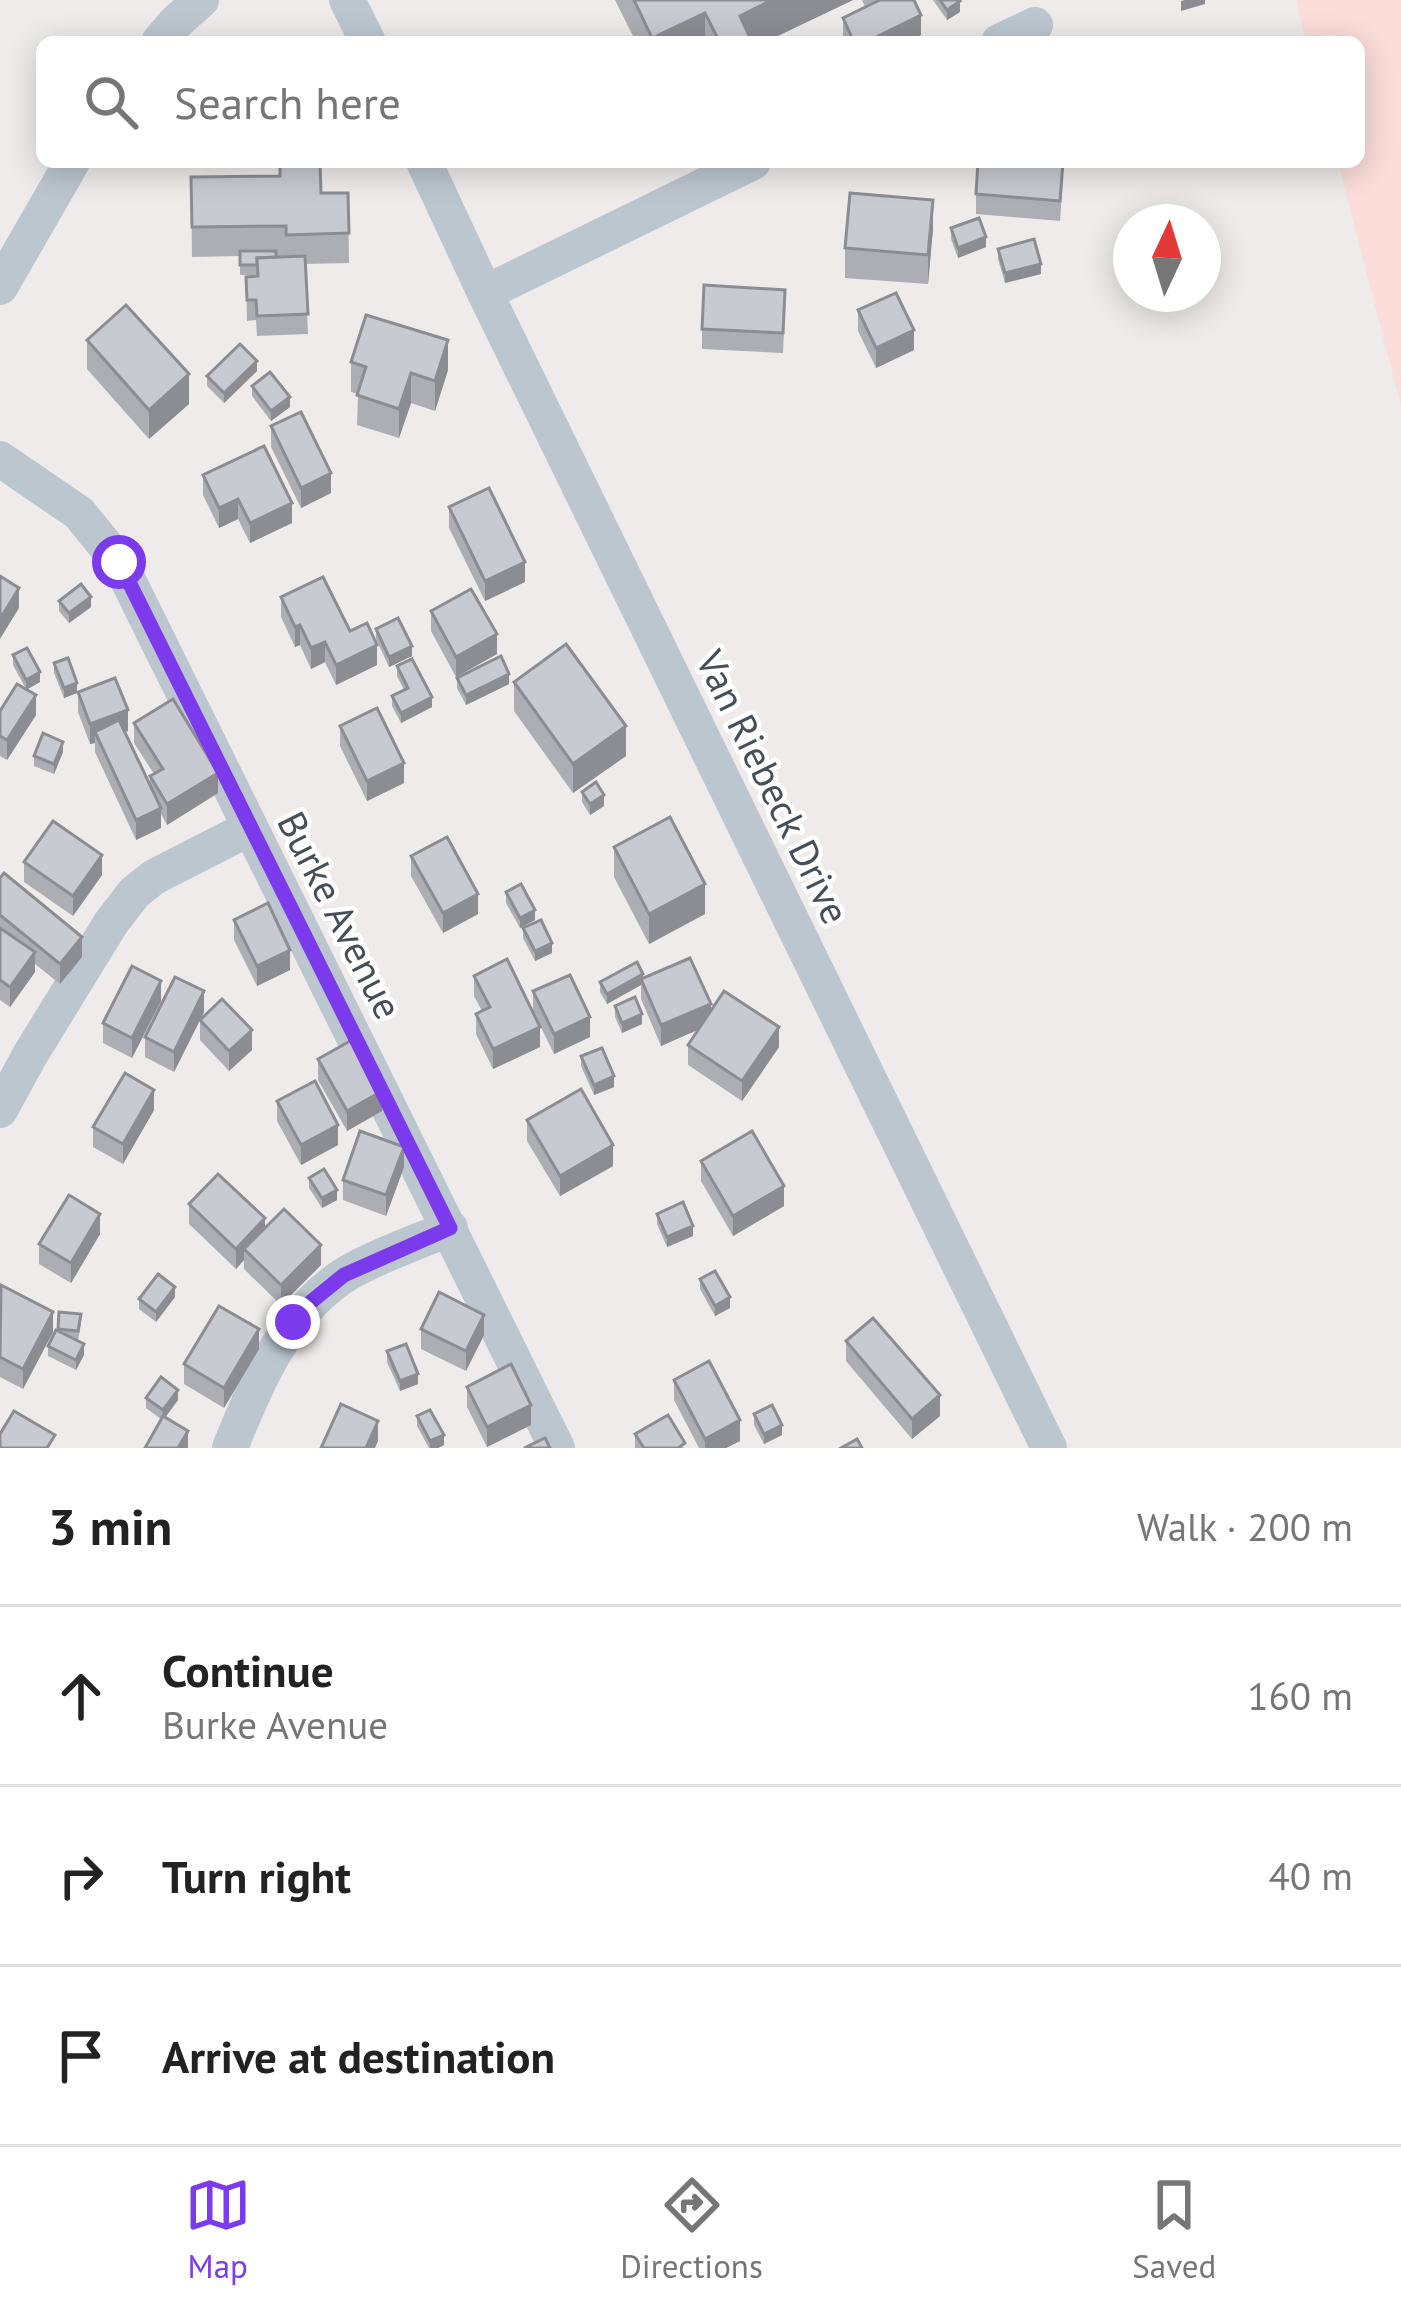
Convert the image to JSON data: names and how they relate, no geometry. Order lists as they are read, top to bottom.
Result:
{
  "streets": {
    "street": ["Van Riebeck Drive", "Burke Avenue"]
  },
  "north": "top",
  "page": {
    "search": "Search here",
    "heading": ["3 min", "Walk · 200 m"],
    "list": [
      ["Continue", "Burke Avenue", "160 m"],
      ["Turn right", "40 m"],
      "Arrive at destination"
    ],
    "nav": ["Map", "Directions", "Saved"]
  }
}
